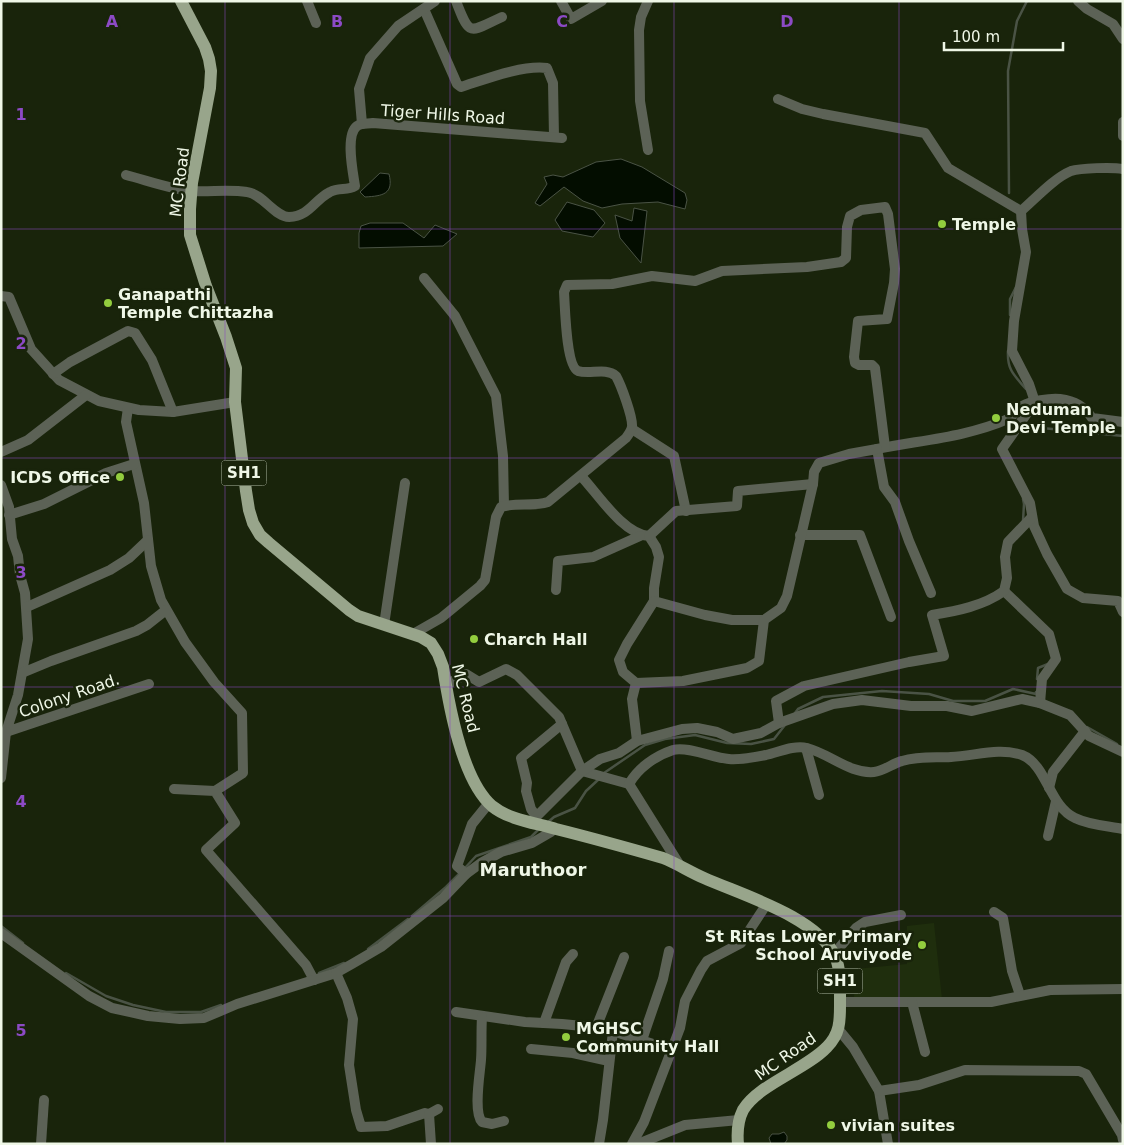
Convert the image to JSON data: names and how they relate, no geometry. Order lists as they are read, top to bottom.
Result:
{
  "streets": {
    "main road": ["MC Road", "SH1"],
    "street": ["Tiger Hills Road", "Colony Road."]
  },
  "crossings": [
    ["Tiger Hills Road", "MC Road"]
  ],
  "districts": ["Maruthoor"],
  "places": [
    "Temple",
    "Ganapathi Temple Chittazha",
    "Neduman Devi Temple",
    "ICDS Office",
    "Charch Hall",
    "St Ritas Lower Primary School Aruviyode",
    "MGHSC Community Hall",
    "vivian suites"
  ],
  "scale_bar": "100 m",
  "grid": {
    "columns": [
      "A",
      "B",
      "C",
      "D"
    ],
    "rows": [
      "1",
      "2",
      "3",
      "4",
      "5"
    ]
  }
}
